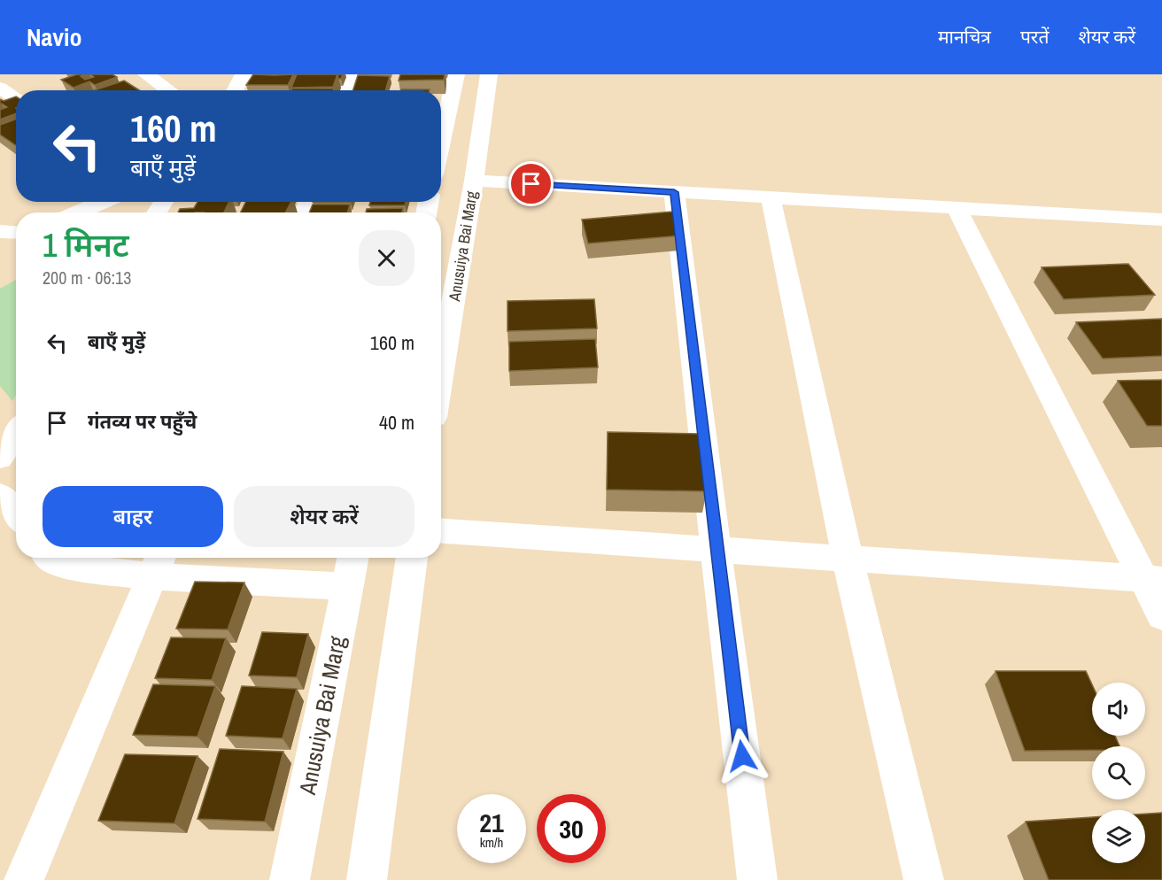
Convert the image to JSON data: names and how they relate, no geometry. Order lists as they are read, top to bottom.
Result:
{
  "streets": {
    "street": ["Anusuiya Bai Marg"]
  },
  "page": {
    "header": "Navio",
    "nav": ["मानचित्र", "परतें", "शेयर करें"],
    "turn": ["160 m", "बाएँ मुड़ें"],
    "heading": ["1 मिनट", "200 m · 06:13"],
    "list": [
      {
        "name": "बाएँ मुड़ें",
        "value": "160 m"
      },
      {
        "name": "गंतव्य पर पहुँचे",
        "value": "40 m"
      }
    ],
    "buttons": ["बाहर", "शेयर करें"],
    "speed": "21 km/h",
    "limit": "30"
  }
}
